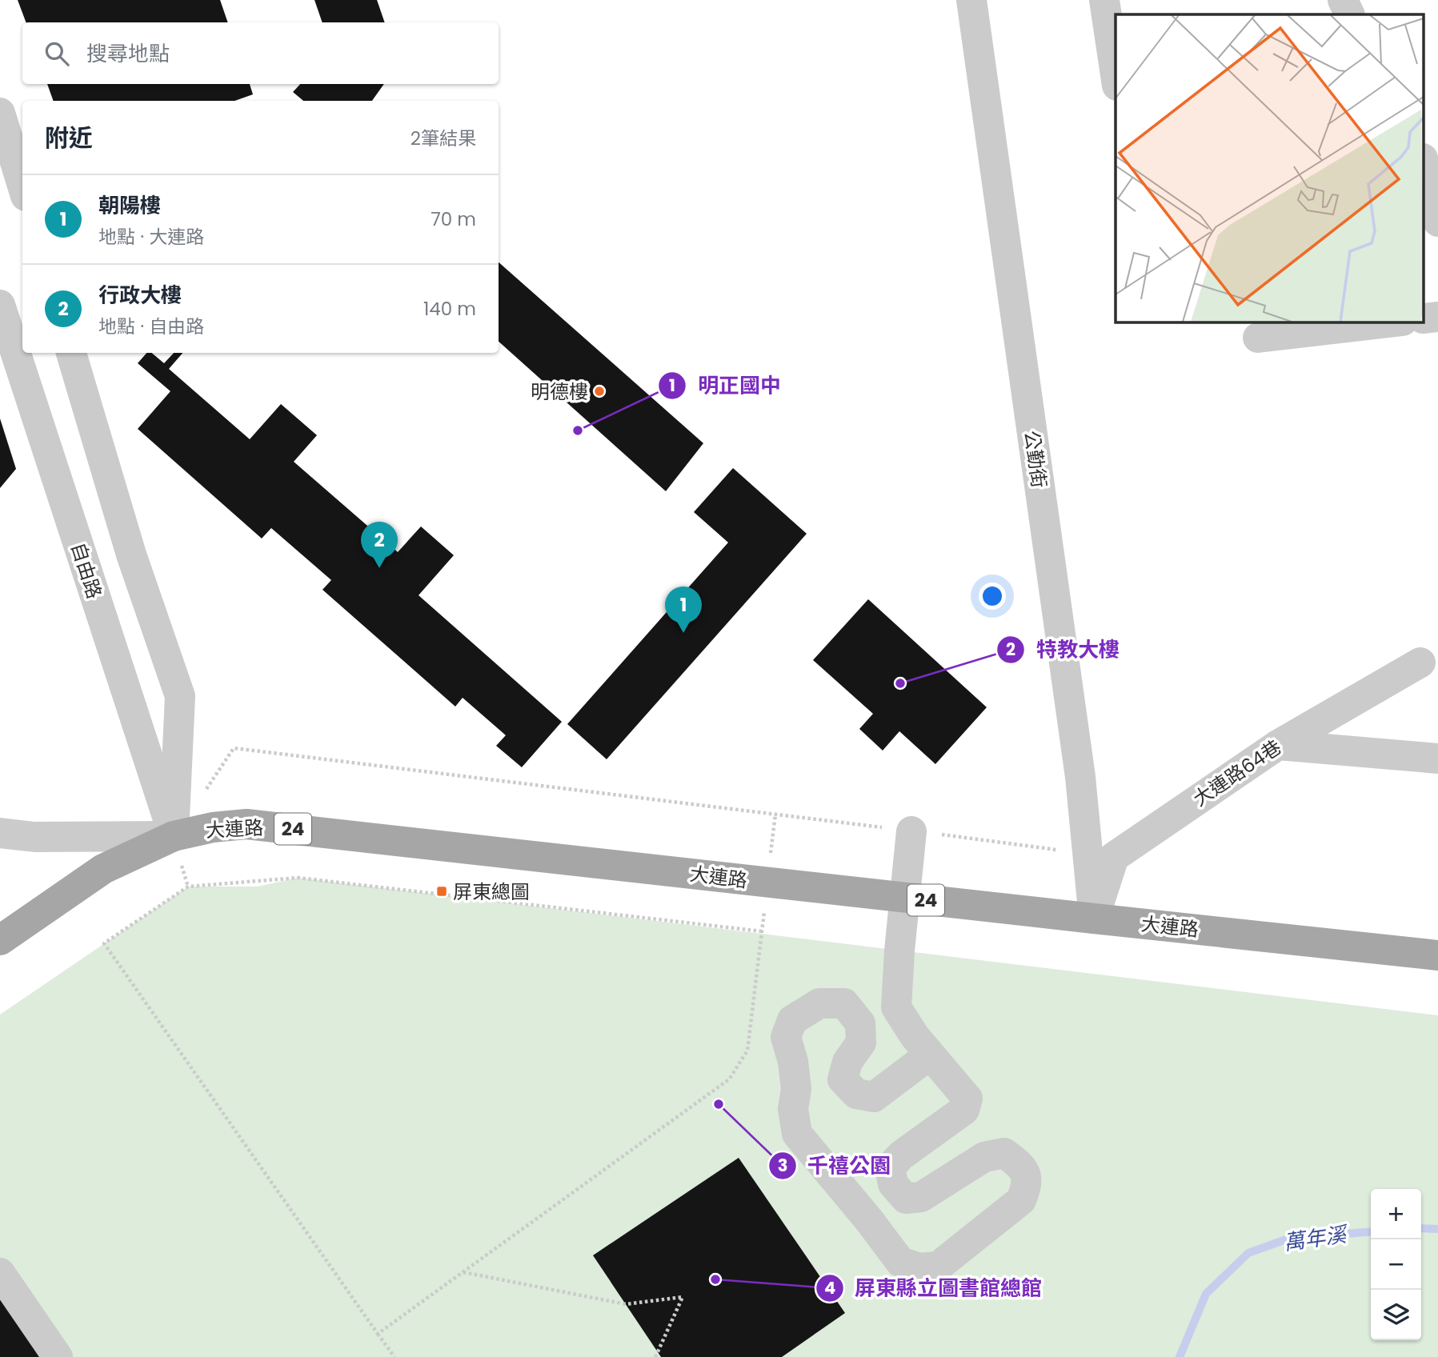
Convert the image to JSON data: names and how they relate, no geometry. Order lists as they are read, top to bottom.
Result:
{
  "streets": {
    "main road": ["大連路", "24"],
    "street": ["公勤街", "自由路", "大連路64巷"]
  },
  "crossings": [
    ["公勤街", "大連路64巷"],
    ["公勤街", "大連路"],
    ["自由路", "大連路"],
    ["自由路", "24"],
    ["大連路64巷", "大連路"],
    ["大連路", "24"]
  ],
  "water": ["萬年溪"],
  "places": {
    "other": [
      "明德樓",
      "明正國中",
      "特教大樓",
      "千禧公園",
      "屏東縣立圖書館總館"
    ],
    "transit": ["屏東總圖"]
  },
  "page": {
    "search": "搜尋地點",
    "heading": ["附近", "2筆結果"],
    "list": [
      {
        "mark": "1",
        "name": "朝陽樓",
        "note": "地點 · 大連路",
        "value": "70 m"
      },
      {
        "mark": "2",
        "name": "行政大樓",
        "note": "地點 · 自由路",
        "value": "140 m"
      }
    ],
    "pins": ["2", "1"],
    "map_buttons": ["+", "−"]
  }
}
